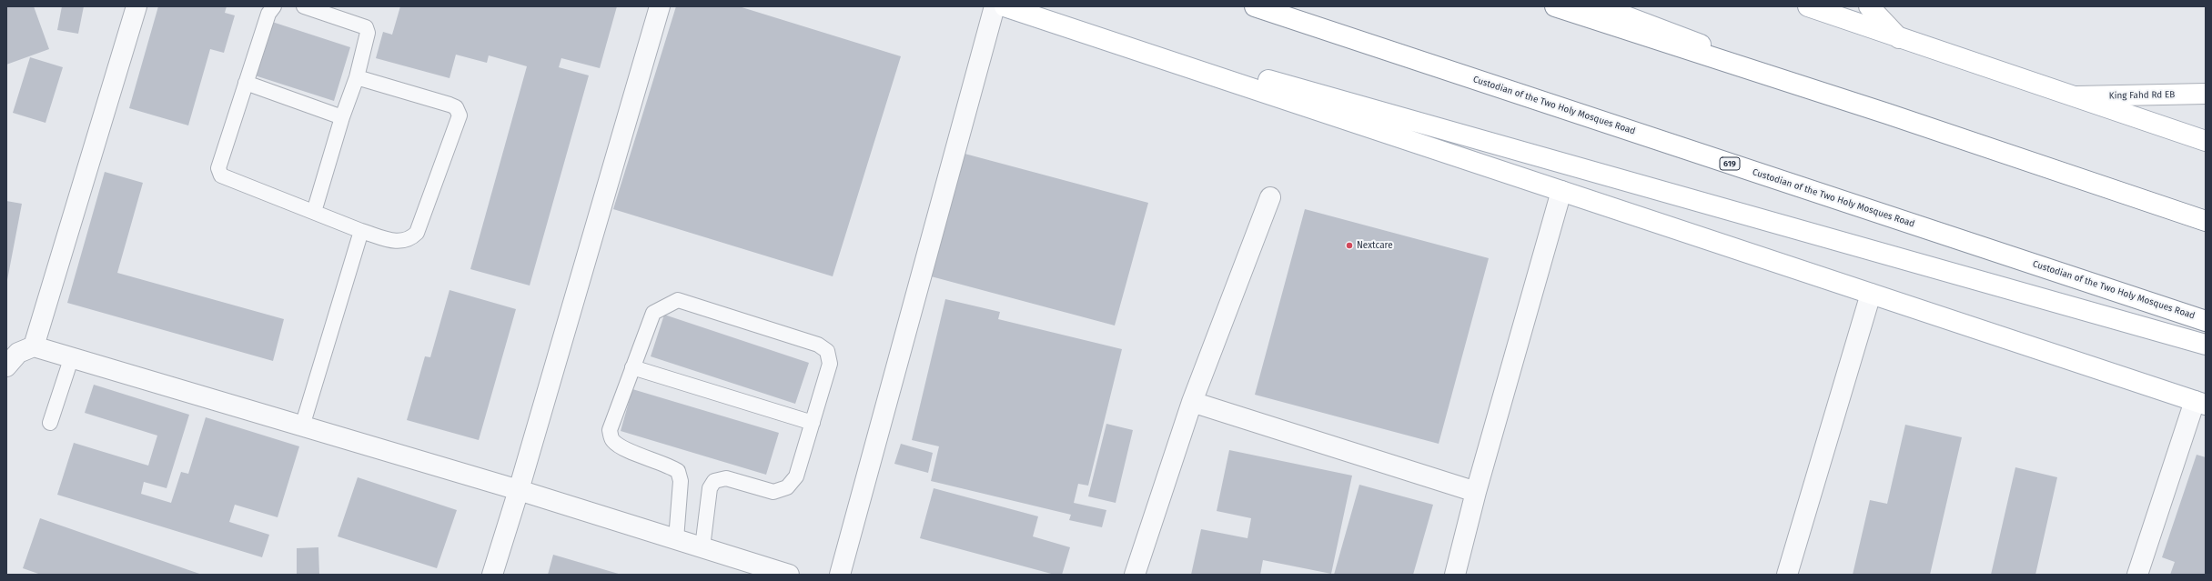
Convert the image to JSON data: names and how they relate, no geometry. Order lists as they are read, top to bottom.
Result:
{
  "streets": {
    "main road": ["King Fahd Rd EB", "Custodian of the Two Holy Mosques Road", "619"]
  },
  "places": ["Nextcare"]
}
